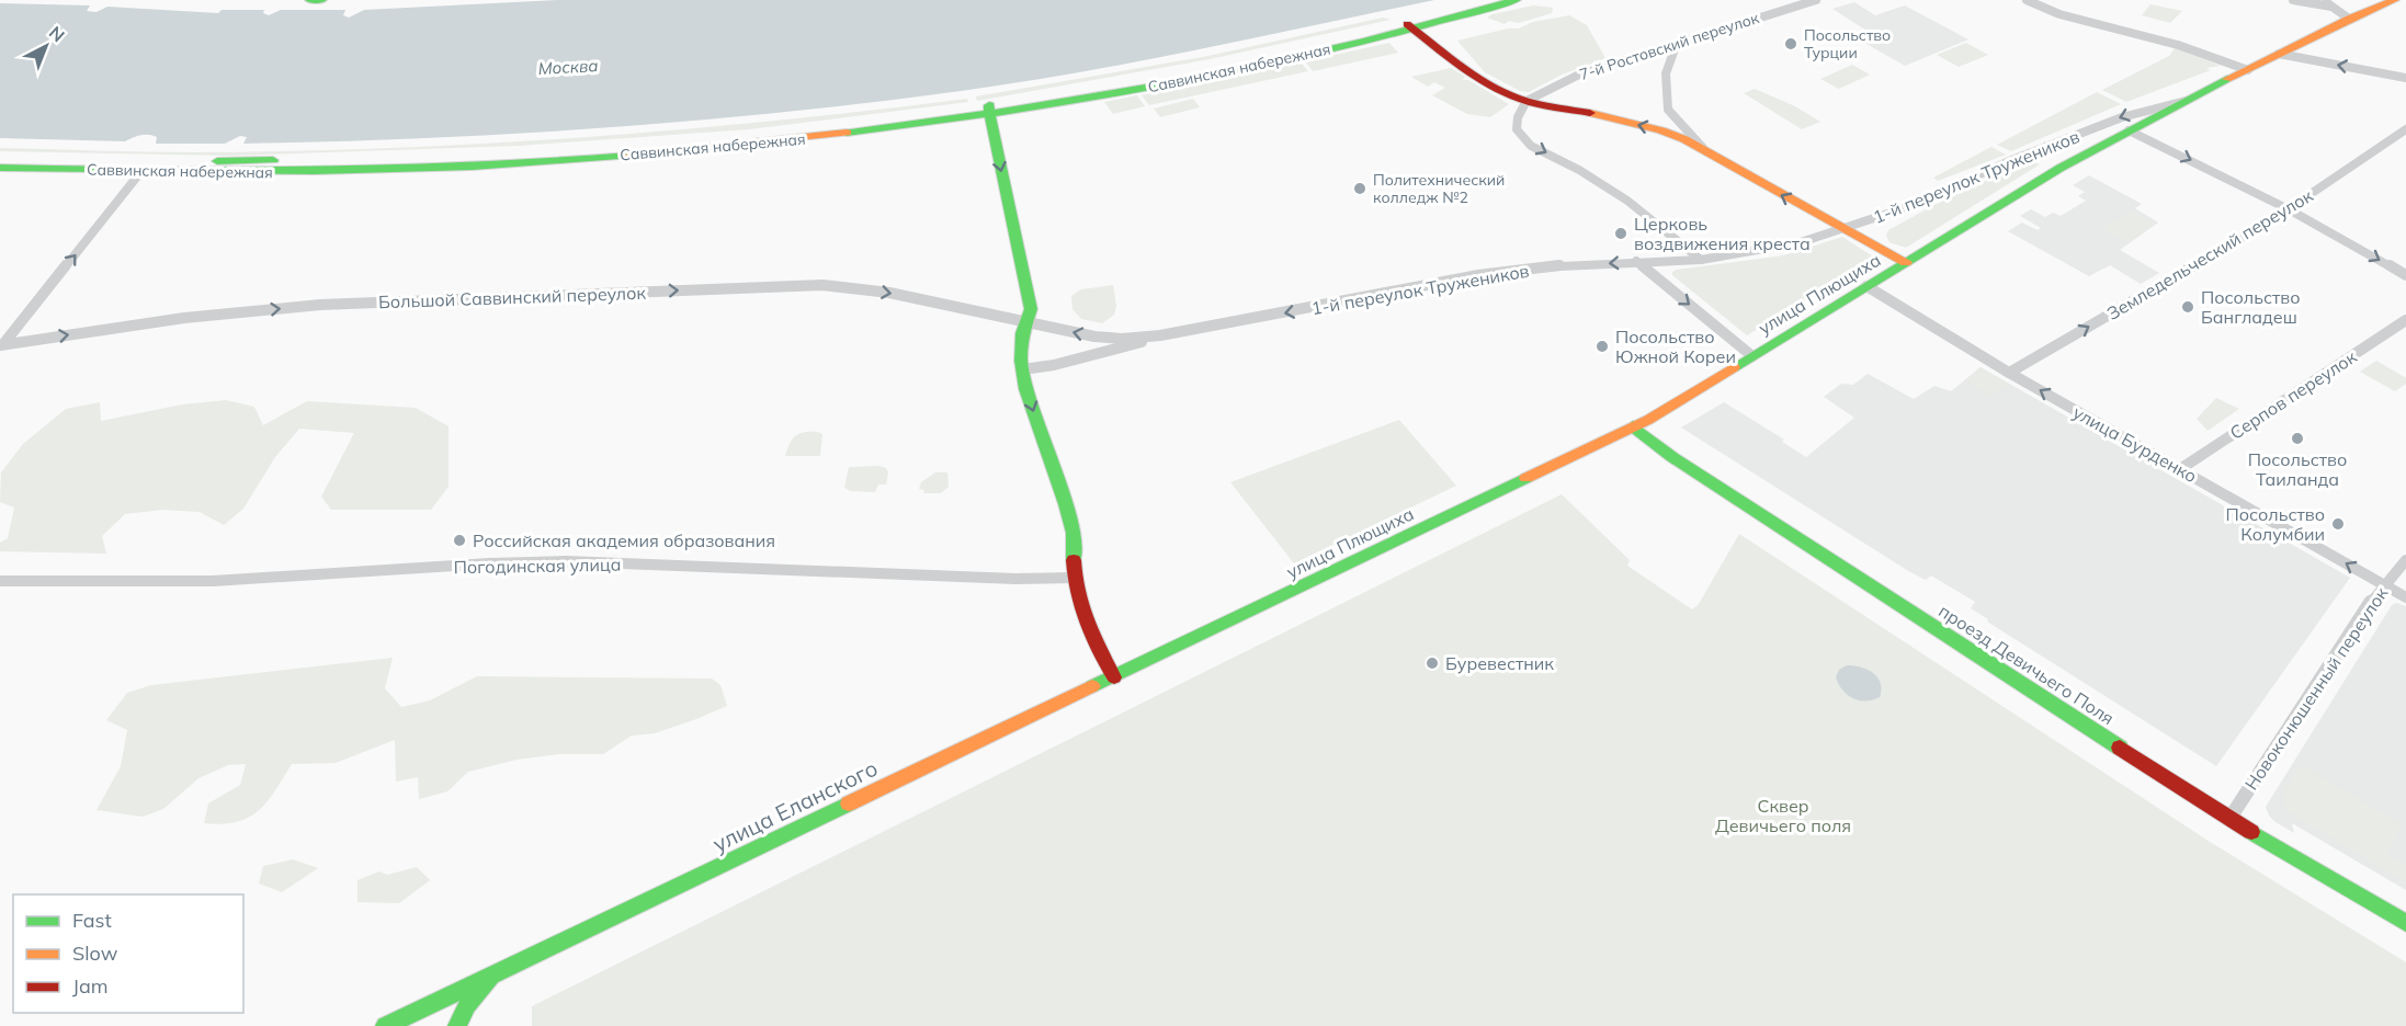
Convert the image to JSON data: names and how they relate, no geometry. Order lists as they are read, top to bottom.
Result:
{
  "streets": {
    "street": [
      "7-й Ростовский переулок",
      "Саввинская набережная",
      "1-й переулок Тружеников",
      "Земледельческий переулок",
      "улица Плющиха",
      "Большой Саввинский переулок",
      "Серпов переулок",
      "улица Бурденко",
      "Погодинская улица",
      "проезд Девичьего Поля",
      "Новоконюшенный переулок",
      "улица Еланского"
    ]
  },
  "crossings": [
    ["1-й переулок Тружеников", "улица Плющиха"],
    ["1-й переулок Тружеников", "Большой Саввинский переулок"],
    ["Земледельческий переулок", "улица Бурденко"],
    ["улица Плющиха", "улица Бурденко"],
    ["улица Плющиха", "проезд Девичьего Поля"],
    ["улица Плющиха", "улица Еланского"],
    ["Серпов переулок", "улица Бурденко"],
    ["улица Бурденко", "Новоконюшенный переулок"],
    ["проезд Девичьего Поля", "Новоконюшенный переулок"]
  ],
  "one_way": [
    "1-й переулок Тружеников",
    "Земледельческий переулок",
    "Большой Саввинский переулок",
    "улица Бурденко"
  ],
  "water": ["Москва"],
  "parks": ["Сквер Девичьего поля"],
  "places": [
    "Посольство Турции",
    "Политехнический колледж №2",
    "Церковь воздвижения креста",
    "Посольство Бангладеш",
    "Посольство Южной Кореи",
    "Посольство Таиланда",
    "Посольство Колумбии",
    "Российская академия образования",
    "Буревестник"
  ],
  "legend": ["Fast", "Slow", "Jam"],
  "north": "top right"
}
